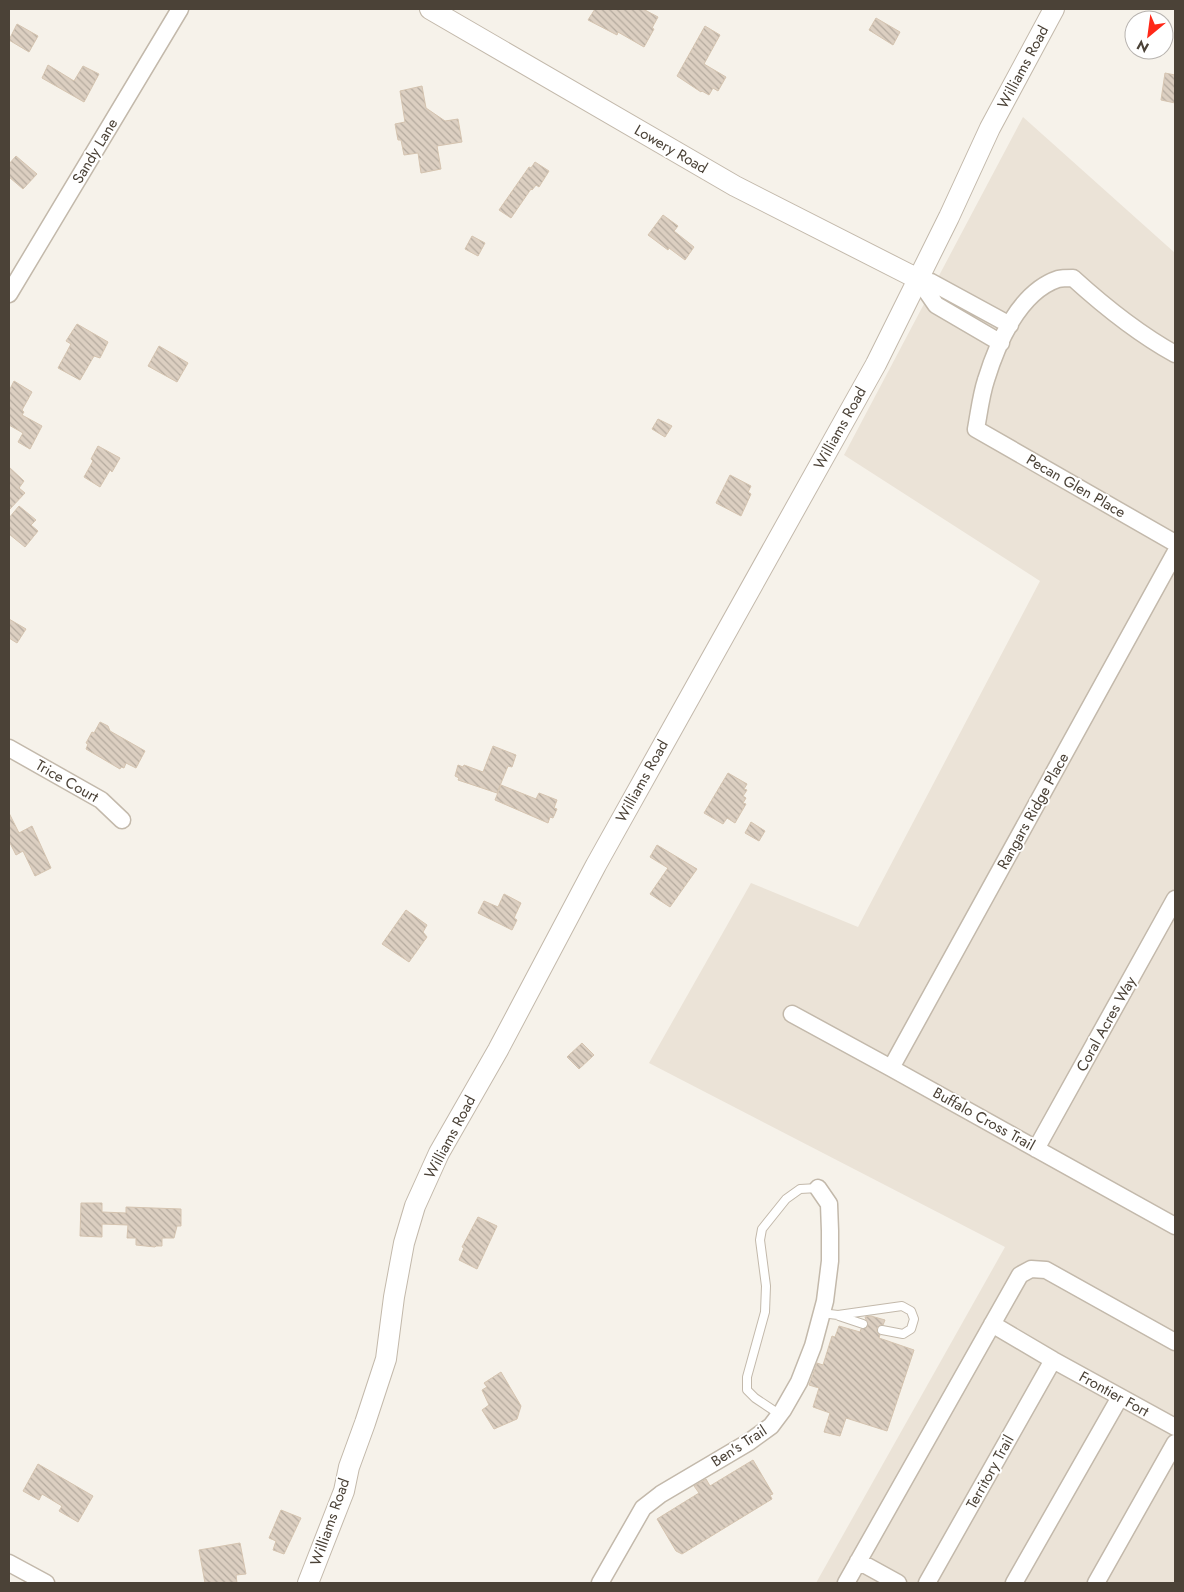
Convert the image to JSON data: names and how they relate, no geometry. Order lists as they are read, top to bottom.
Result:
{
  "streets": {
    "street": [
      "Williams Road",
      "Lowery Road",
      "Sandy Lane",
      "Pecan Glen Place",
      "Trice Court",
      "Rangars Ridge Place",
      "Coral Acres Way",
      "Buffalo Cross Trail",
      "Frontier Fort",
      "Ben's Trail",
      "Territory Trail"
    ]
  },
  "crossings": [
    ["Williams Road", "Lowery Road"],
    ["Lowery Road", "Pecan Glen Place"],
    ["Rangars Ridge Place", "Buffalo Cross Trail"],
    ["Coral Acres Way", "Buffalo Cross Trail"],
    ["Frontier Fort", "Territory Trail"]
  ],
  "north": "bottom left"
}
